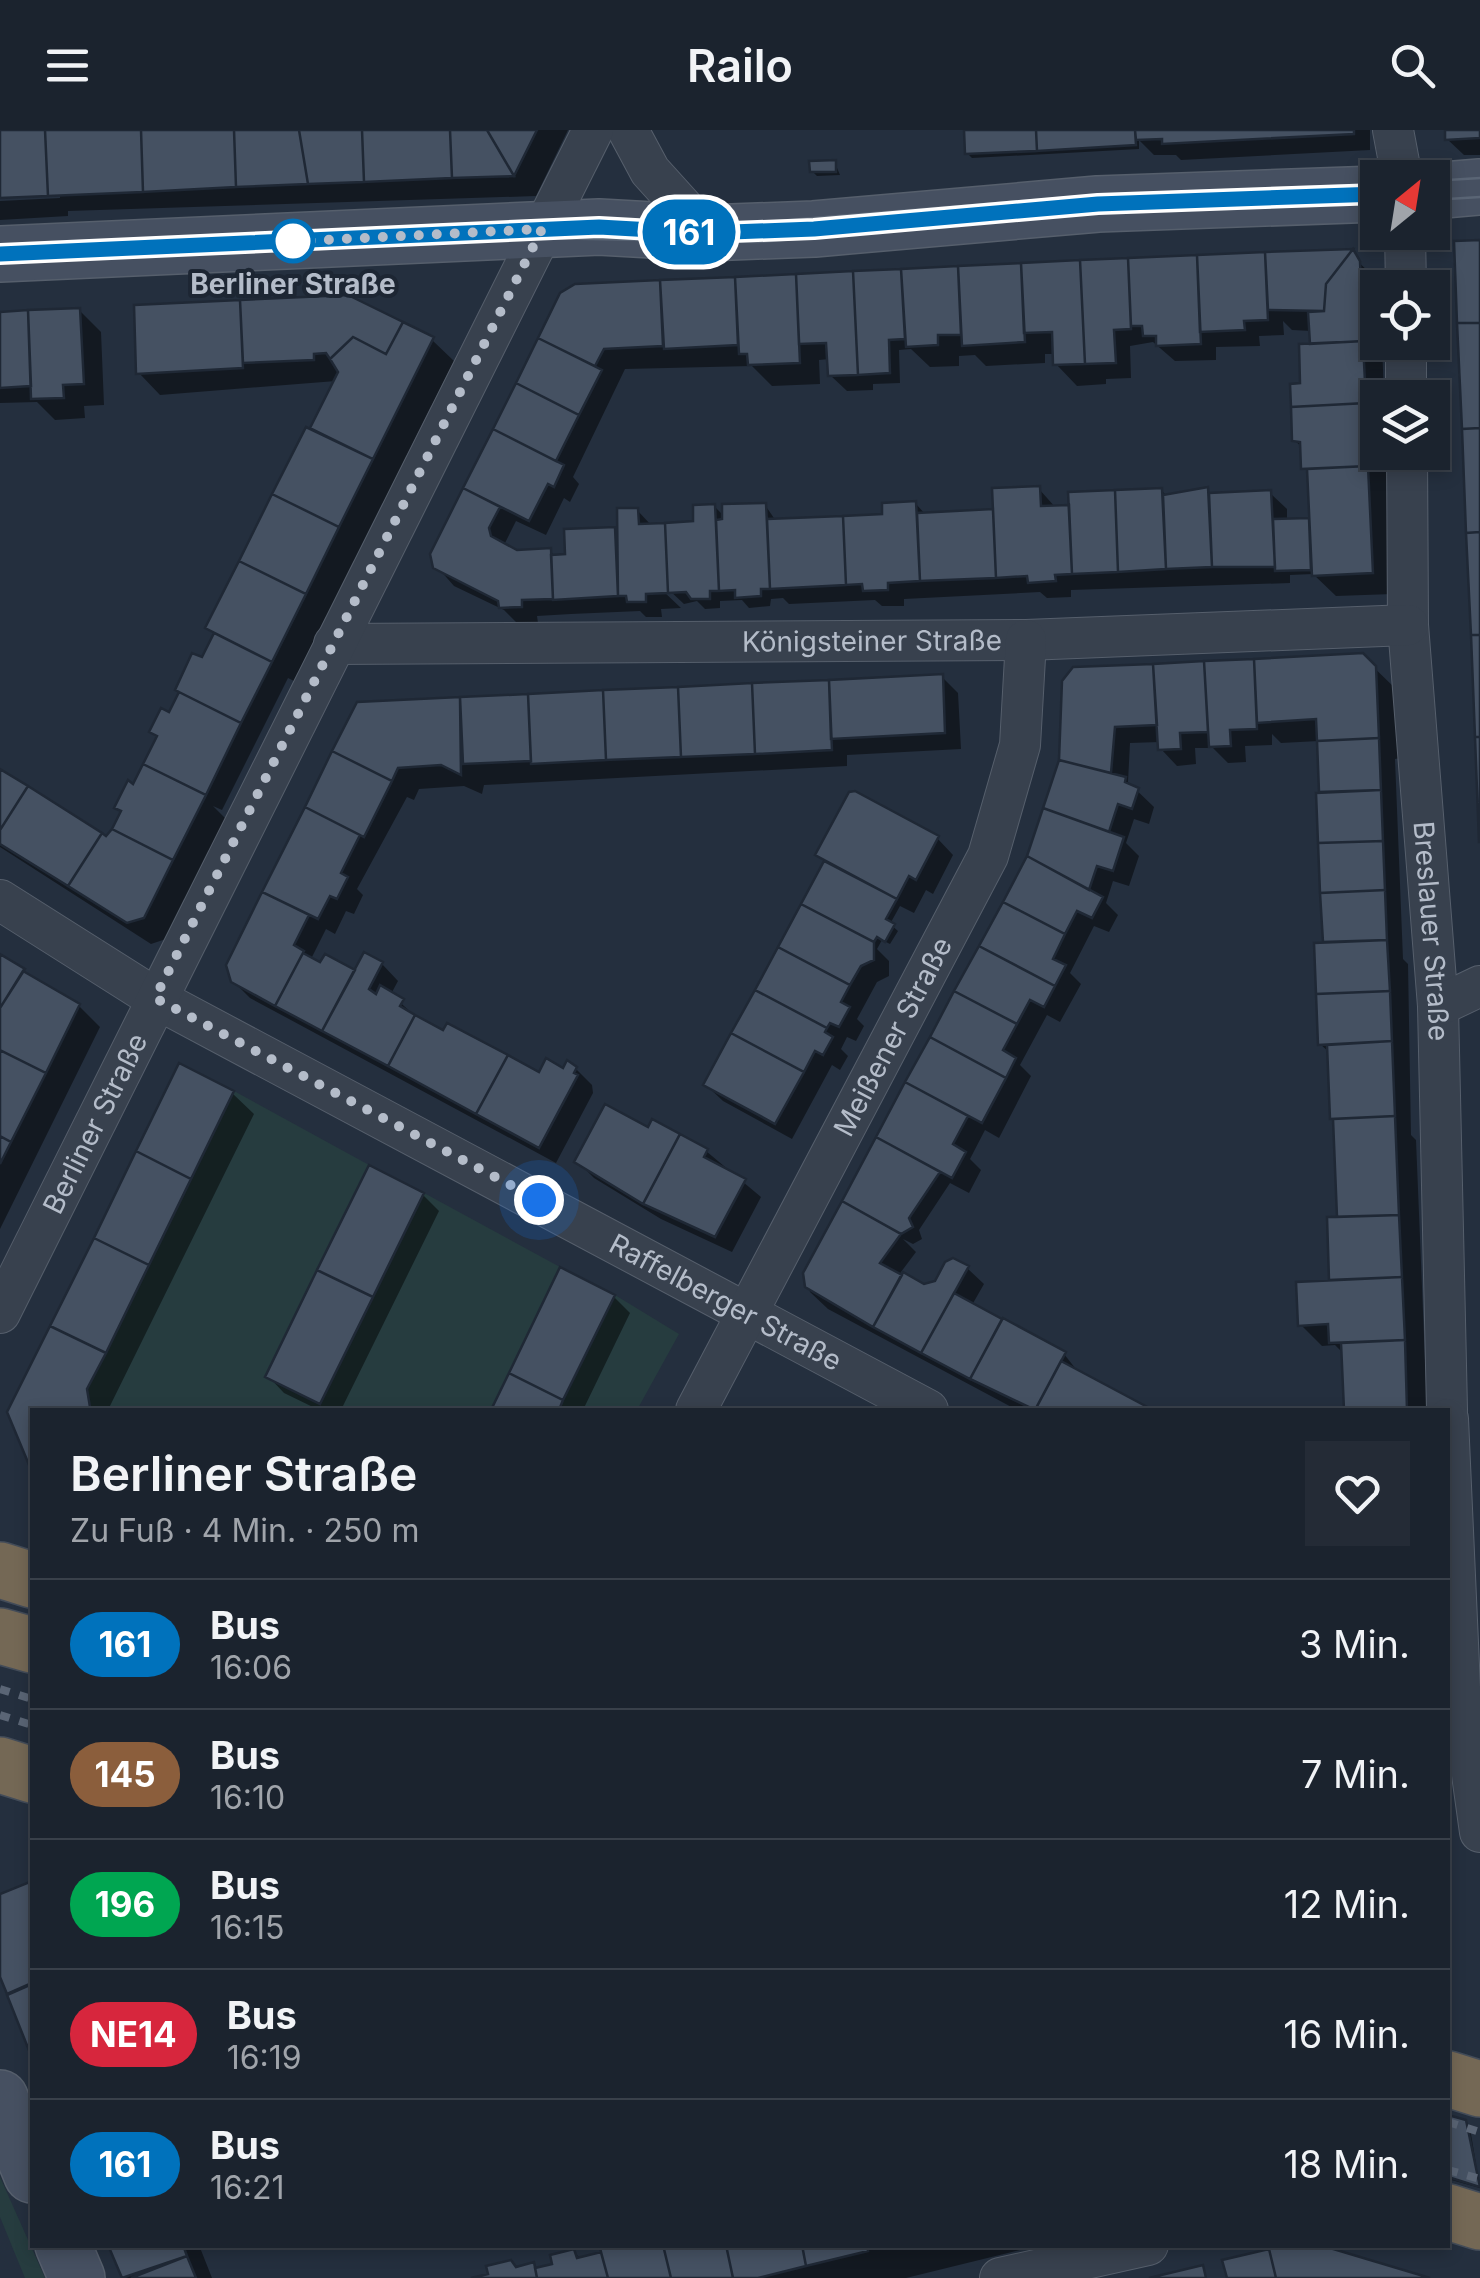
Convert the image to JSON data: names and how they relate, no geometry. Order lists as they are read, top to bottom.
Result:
{
  "streets": {
    "street": [
      "Königsteiner Straße",
      "Breslauer Straße",
      "Meißener Straße",
      "Berliner Straße",
      "Raffelberger Straße"
    ]
  },
  "crossings": [
    ["Königsteiner Straße", "Breslauer Straße"],
    ["Königsteiner Straße", "Meißener Straße"],
    ["Königsteiner Straße", "Berliner Straße"],
    ["Meißener Straße", "Raffelberger Straße"],
    ["Berliner Straße", "Raffelberger Straße"]
  ],
  "places": ["Berliner Straße"],
  "lines": ["bus line 161"],
  "north": "top right",
  "page": {
    "header": "Railo",
    "on_map": "161",
    "heading": ["Berliner Straße", "Zu Fuß · 4 Min. · 250 m"],
    "list": [
      {
        "mark": "161",
        "name": "Bus",
        "note": "16:06",
        "value": "3 Min."
      },
      {
        "mark": "145",
        "name": "Bus",
        "note": "16:10",
        "value": "7 Min."
      },
      {
        "mark": "196",
        "name": "Bus",
        "note": "16:15",
        "value": "12 Min."
      },
      {
        "mark": "NE14",
        "name": "Bus",
        "note": "16:19",
        "value": "16 Min."
      },
      {
        "mark": "161",
        "name": "Bus",
        "note": "16:21",
        "value": "18 Min."
      }
    ]
  }
}
